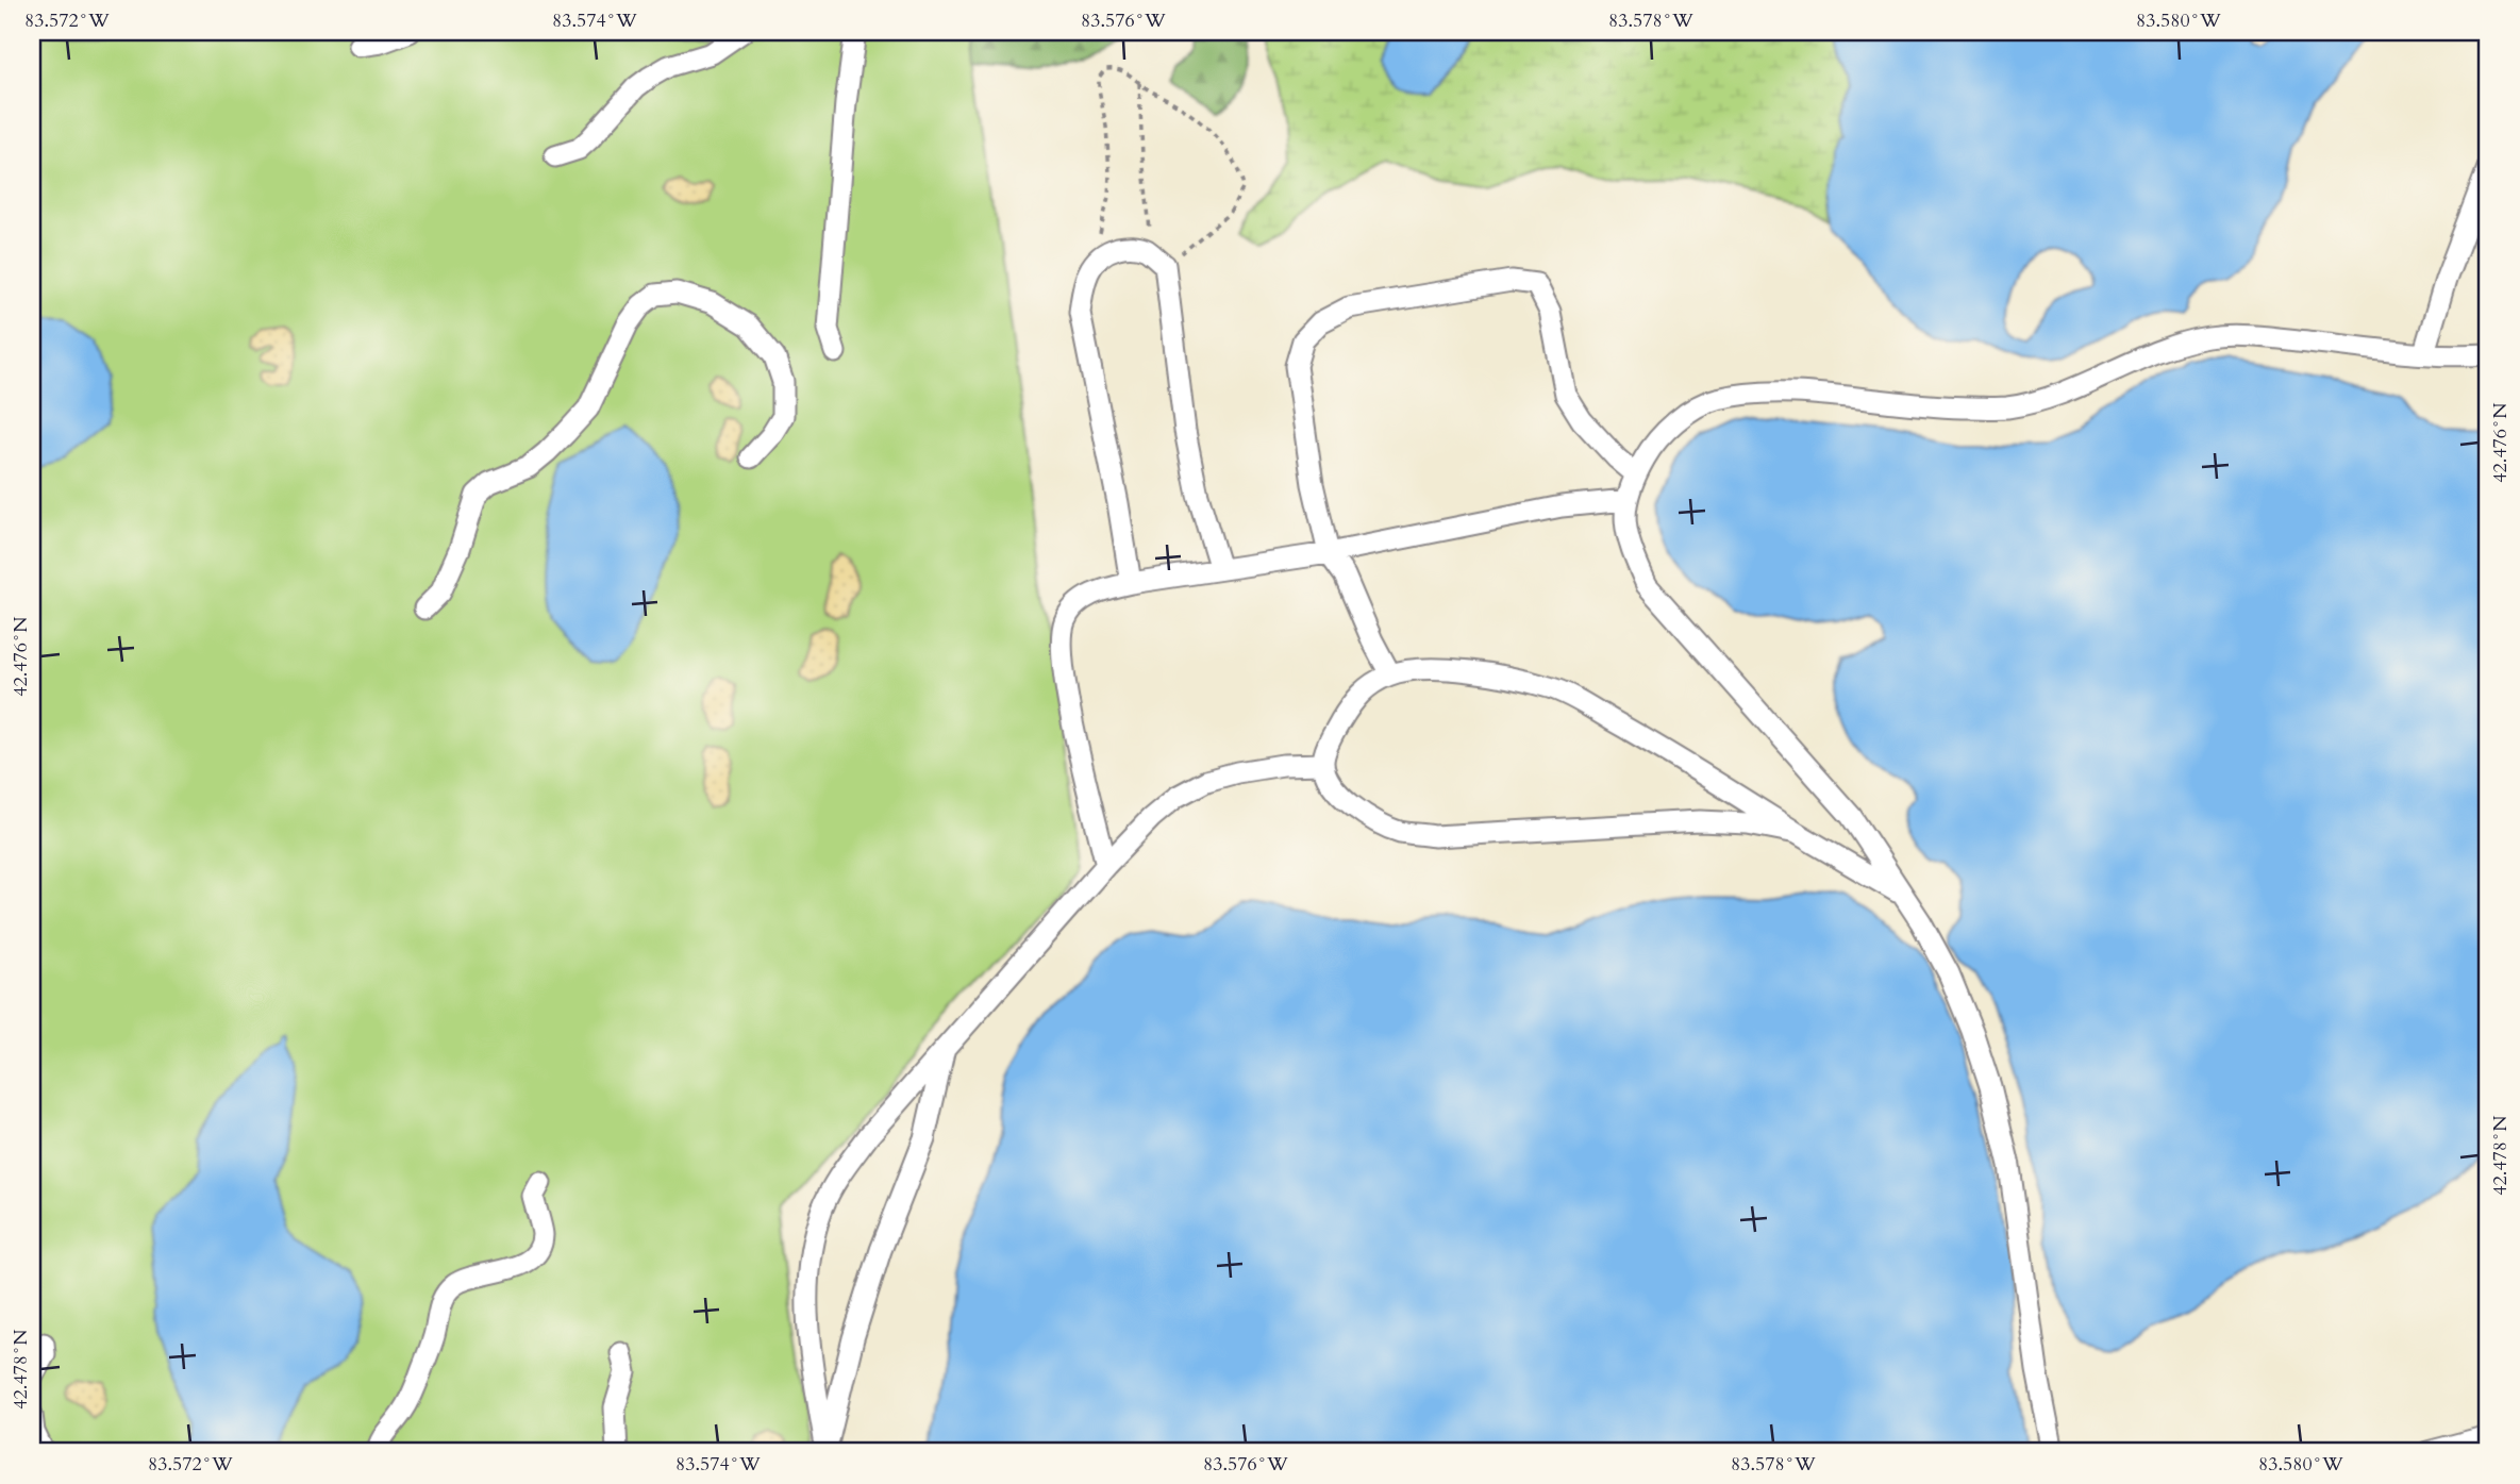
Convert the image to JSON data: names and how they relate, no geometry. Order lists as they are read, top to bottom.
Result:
{
  "coordinates": [
    "83.572°W",
    "83.574°W",
    "83.576°W",
    "83.578°W",
    "83.580°W",
    "42.476°N",
    "42.478°N"
  ]
}
